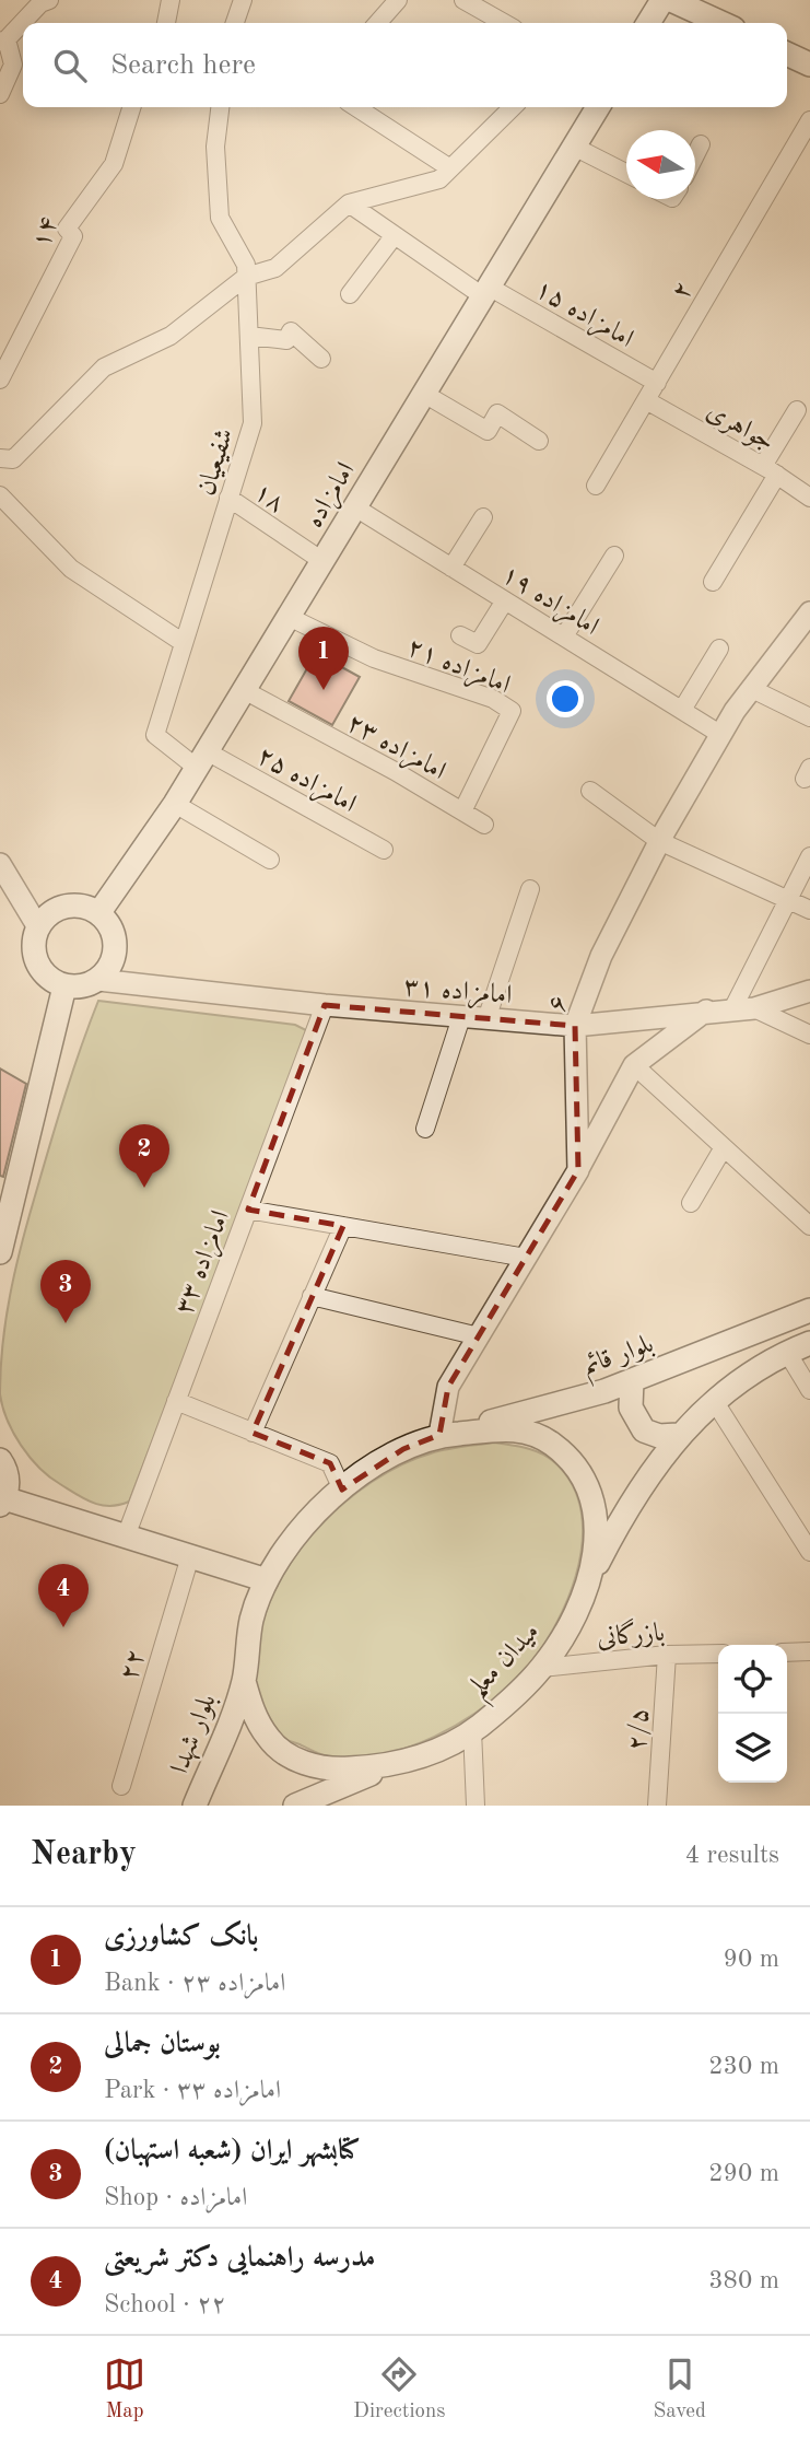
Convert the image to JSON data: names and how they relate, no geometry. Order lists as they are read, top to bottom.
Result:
{
  "streets": {
    "main road": [
      "امامزاده",
      "بلوار قائم",
      "میدان معلم",
      "بلوار شهدا"
    ],
    "street": [
      "۱۴",
      "۲",
      "امامزاده ۱۵",
      "جواهری",
      "شفیعیان",
      "۱۸",
      "امامزاده ۱۹",
      "امامزاده ۲۱",
      "امامزاده ۲۳",
      "امامزاده ۲۵",
      "امامزاده ۳۱",
      "۶",
      "امامزاده ۳۳",
      "بازرگانی",
      "۲۲",
      "۲/۵"
    ]
  },
  "crossings": [
    ["۲", "امامزاده ۱۵"],
    ["۲", "جواهری"],
    ["امامزاده ۱۵", "امامزاده"],
    ["شفیعیان", "امامزاده"],
    ["شفیعیان", "۱۸"],
    ["شفیعیان", "امامزاده ۲۵"],
    ["امامزاده", "۱۸"],
    ["امامزاده", "امامزاده ۱۹"],
    ["امامزاده", "امامزاده ۲۱"],
    ["امامزاده", "امامزاده ۲۳"],
    ["امامزاده", "امامزاده ۲۵"],
    ["امامزاده", "امامزاده ۳۱"],
    ["امامزاده ۱۹", "۶"],
    ["امامزاده ۲۱", "امامزاده ۲۳"],
    ["امامزاده ۳۱", "۶"],
    ["امامزاده ۳۱", "امامزاده ۳۳"],
    ["بلوار قائم", "میدان معلم"],
    ["بازرگانی", "میدان معلم"],
    ["بازرگانی", "۲/۵"],
    ["میدان معلم", "بلوار شهدا"]
  ],
  "north": "left",
  "page": {
    "search": "Search here",
    "pins": [
      "1",
      "2",
      "3",
      "4"
    ],
    "heading": ["Nearby", "4 results"],
    "list": [
      {
        "mark": "1",
        "name": "بانک کشاورزی",
        "note": "Bank · امامزاده ۲۳",
        "value": "90 m"
      },
      {
        "mark": "2",
        "name": "بوستان جمالی",
        "note": "Park · امامزاده ۳۳",
        "value": "230 m"
      },
      {
        "mark": "3",
        "name": "کتابشهر ایران (شعبه استهبان)",
        "note": "Shop · امامزاده",
        "value": "290 m"
      },
      {
        "mark": "4",
        "name": "مدرسه راهنمایی دکتر شریعتی",
        "note": "School · ۲۲",
        "value": "380 m"
      }
    ],
    "nav": ["Map", "Directions", "Saved"]
  }
}
